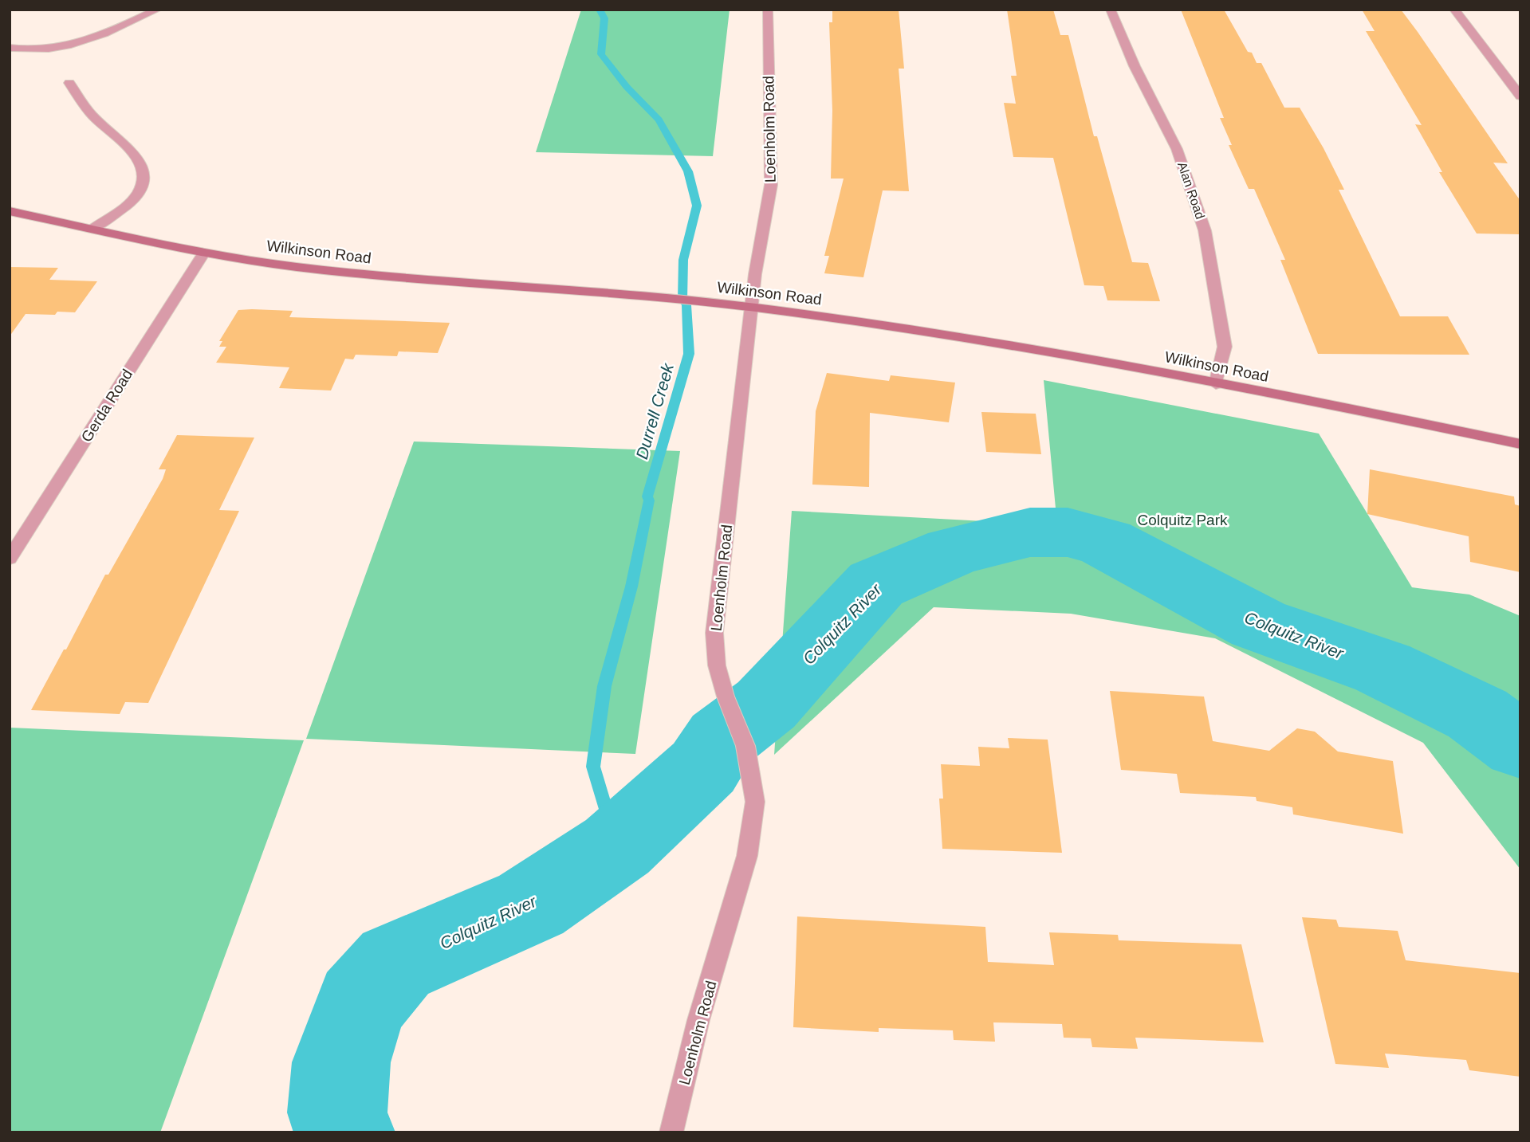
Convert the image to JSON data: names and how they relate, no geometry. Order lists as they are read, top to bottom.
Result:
{
  "streets": {
    "main road": ["Wilkinson Road"],
    "street": ["Loenholm Road", "Alan Road", "Gerda Road"]
  },
  "crossings": [
    ["Loenholm Road", "Wilkinson Road"],
    ["Alan Road", "Wilkinson Road"],
    ["Wilkinson Road", "Gerda Road"]
  ],
  "water": ["Durrell Creek", "Colquitz River"],
  "parks": ["Colquitz Park"]
}
